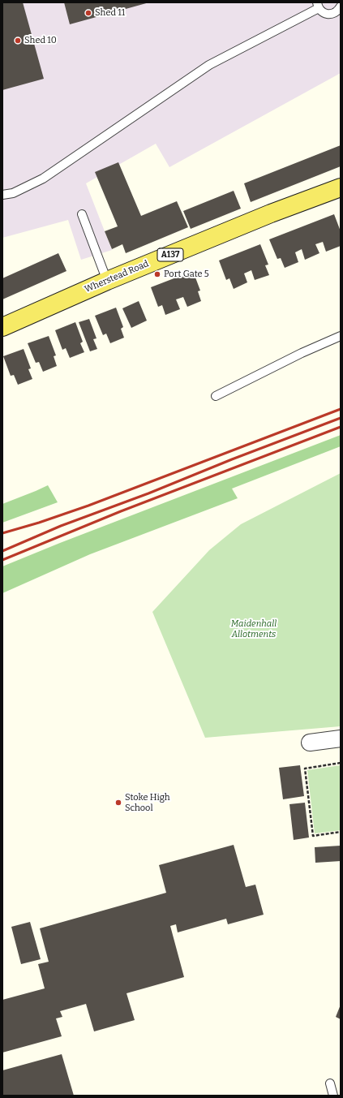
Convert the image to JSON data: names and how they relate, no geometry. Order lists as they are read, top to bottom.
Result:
{
  "streets": {
    "main road": ["A137", "Wherstead Road"]
  },
  "parks": ["Maidenhall Allotments"],
  "places": [
    "Shed 11",
    "Shed 10",
    "Port Gate 5",
    "Stoke High School"
  ]
}
